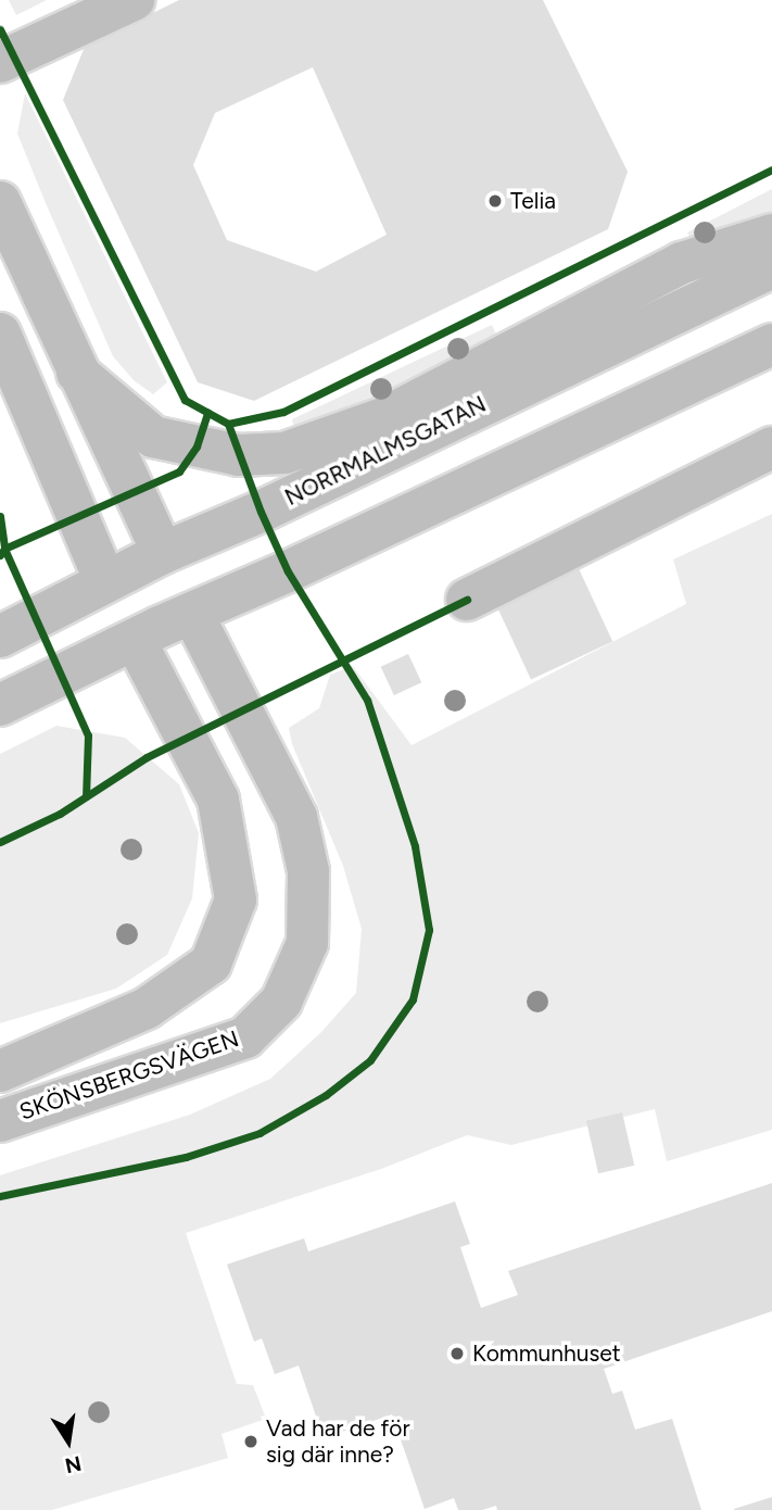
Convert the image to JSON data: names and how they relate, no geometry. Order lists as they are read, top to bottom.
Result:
{
  "streets": {
    "main road": ["NORRMALMSGATAN", "SKÖNSBERGSVÄGEN"]
  },
  "crossings": [
    ["NORRMALMSGATAN", "SKÖNSBERGSVÄGEN"]
  ],
  "places": ["Telia", "Kommunhuset", "Vad har de för sig där inne?"],
  "north": "bottom"
}
